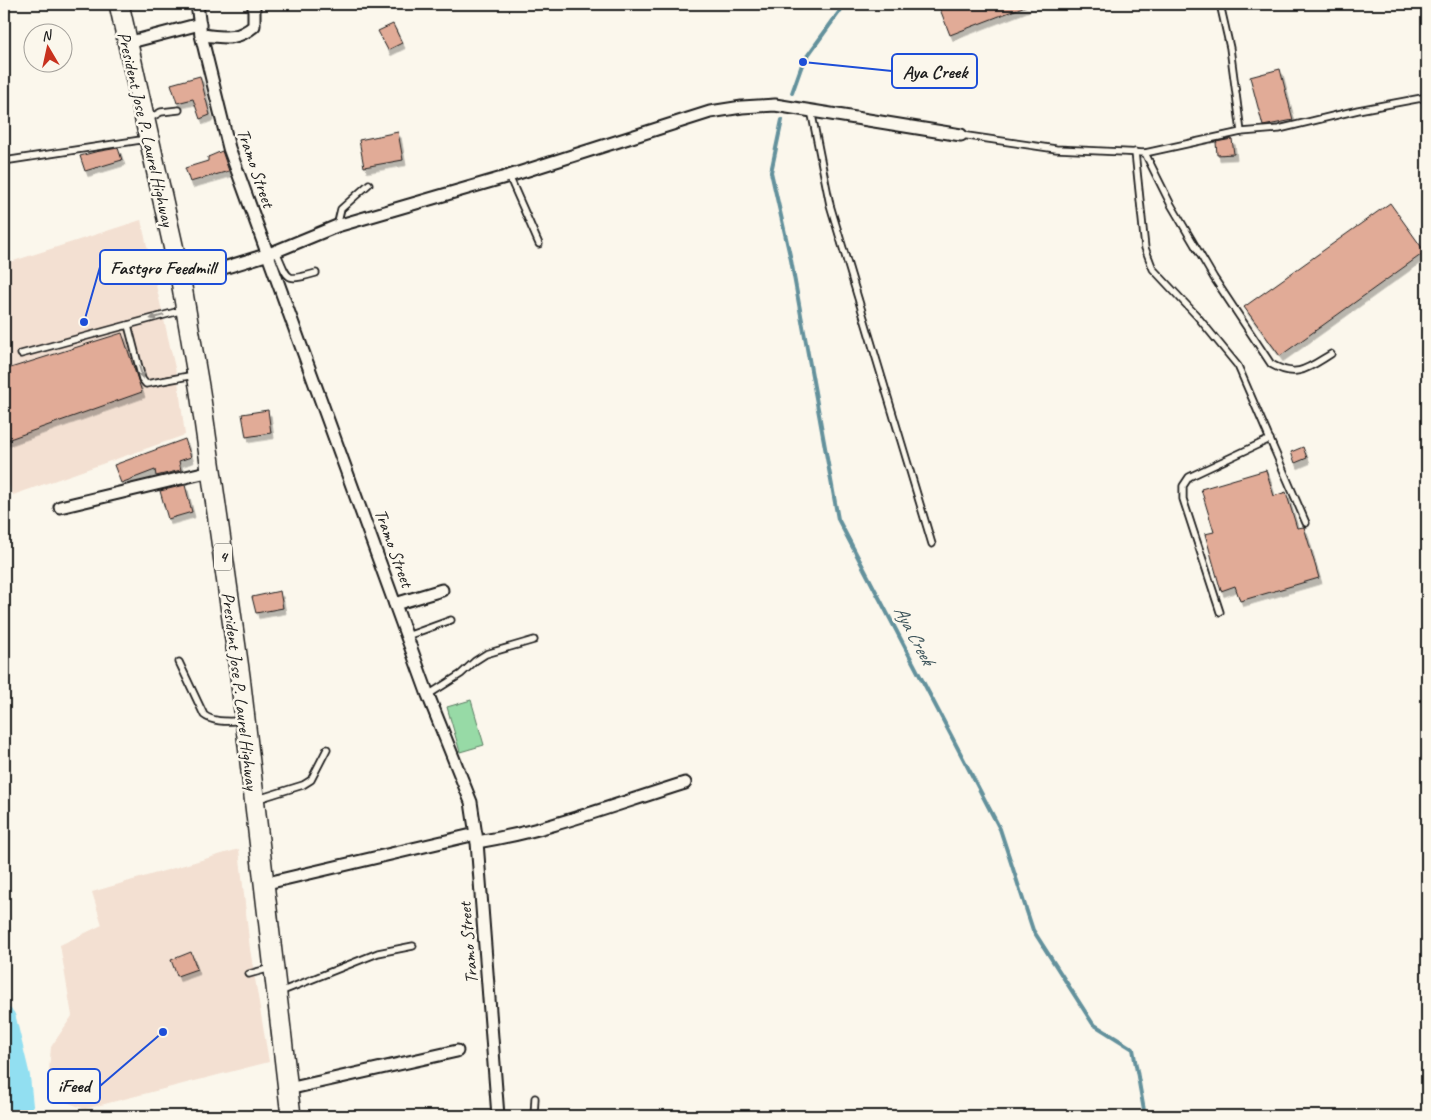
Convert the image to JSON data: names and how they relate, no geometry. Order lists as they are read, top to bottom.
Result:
{
  "streets": {
    "highway": ["President Jose P. Laurel Highway", "4"],
    "street": ["Tramo Street"]
  },
  "water": ["Aya Creek"],
  "places": ["Aya Creek", "Fastgro Feedmill", "iFeed"],
  "north": "top"
}
